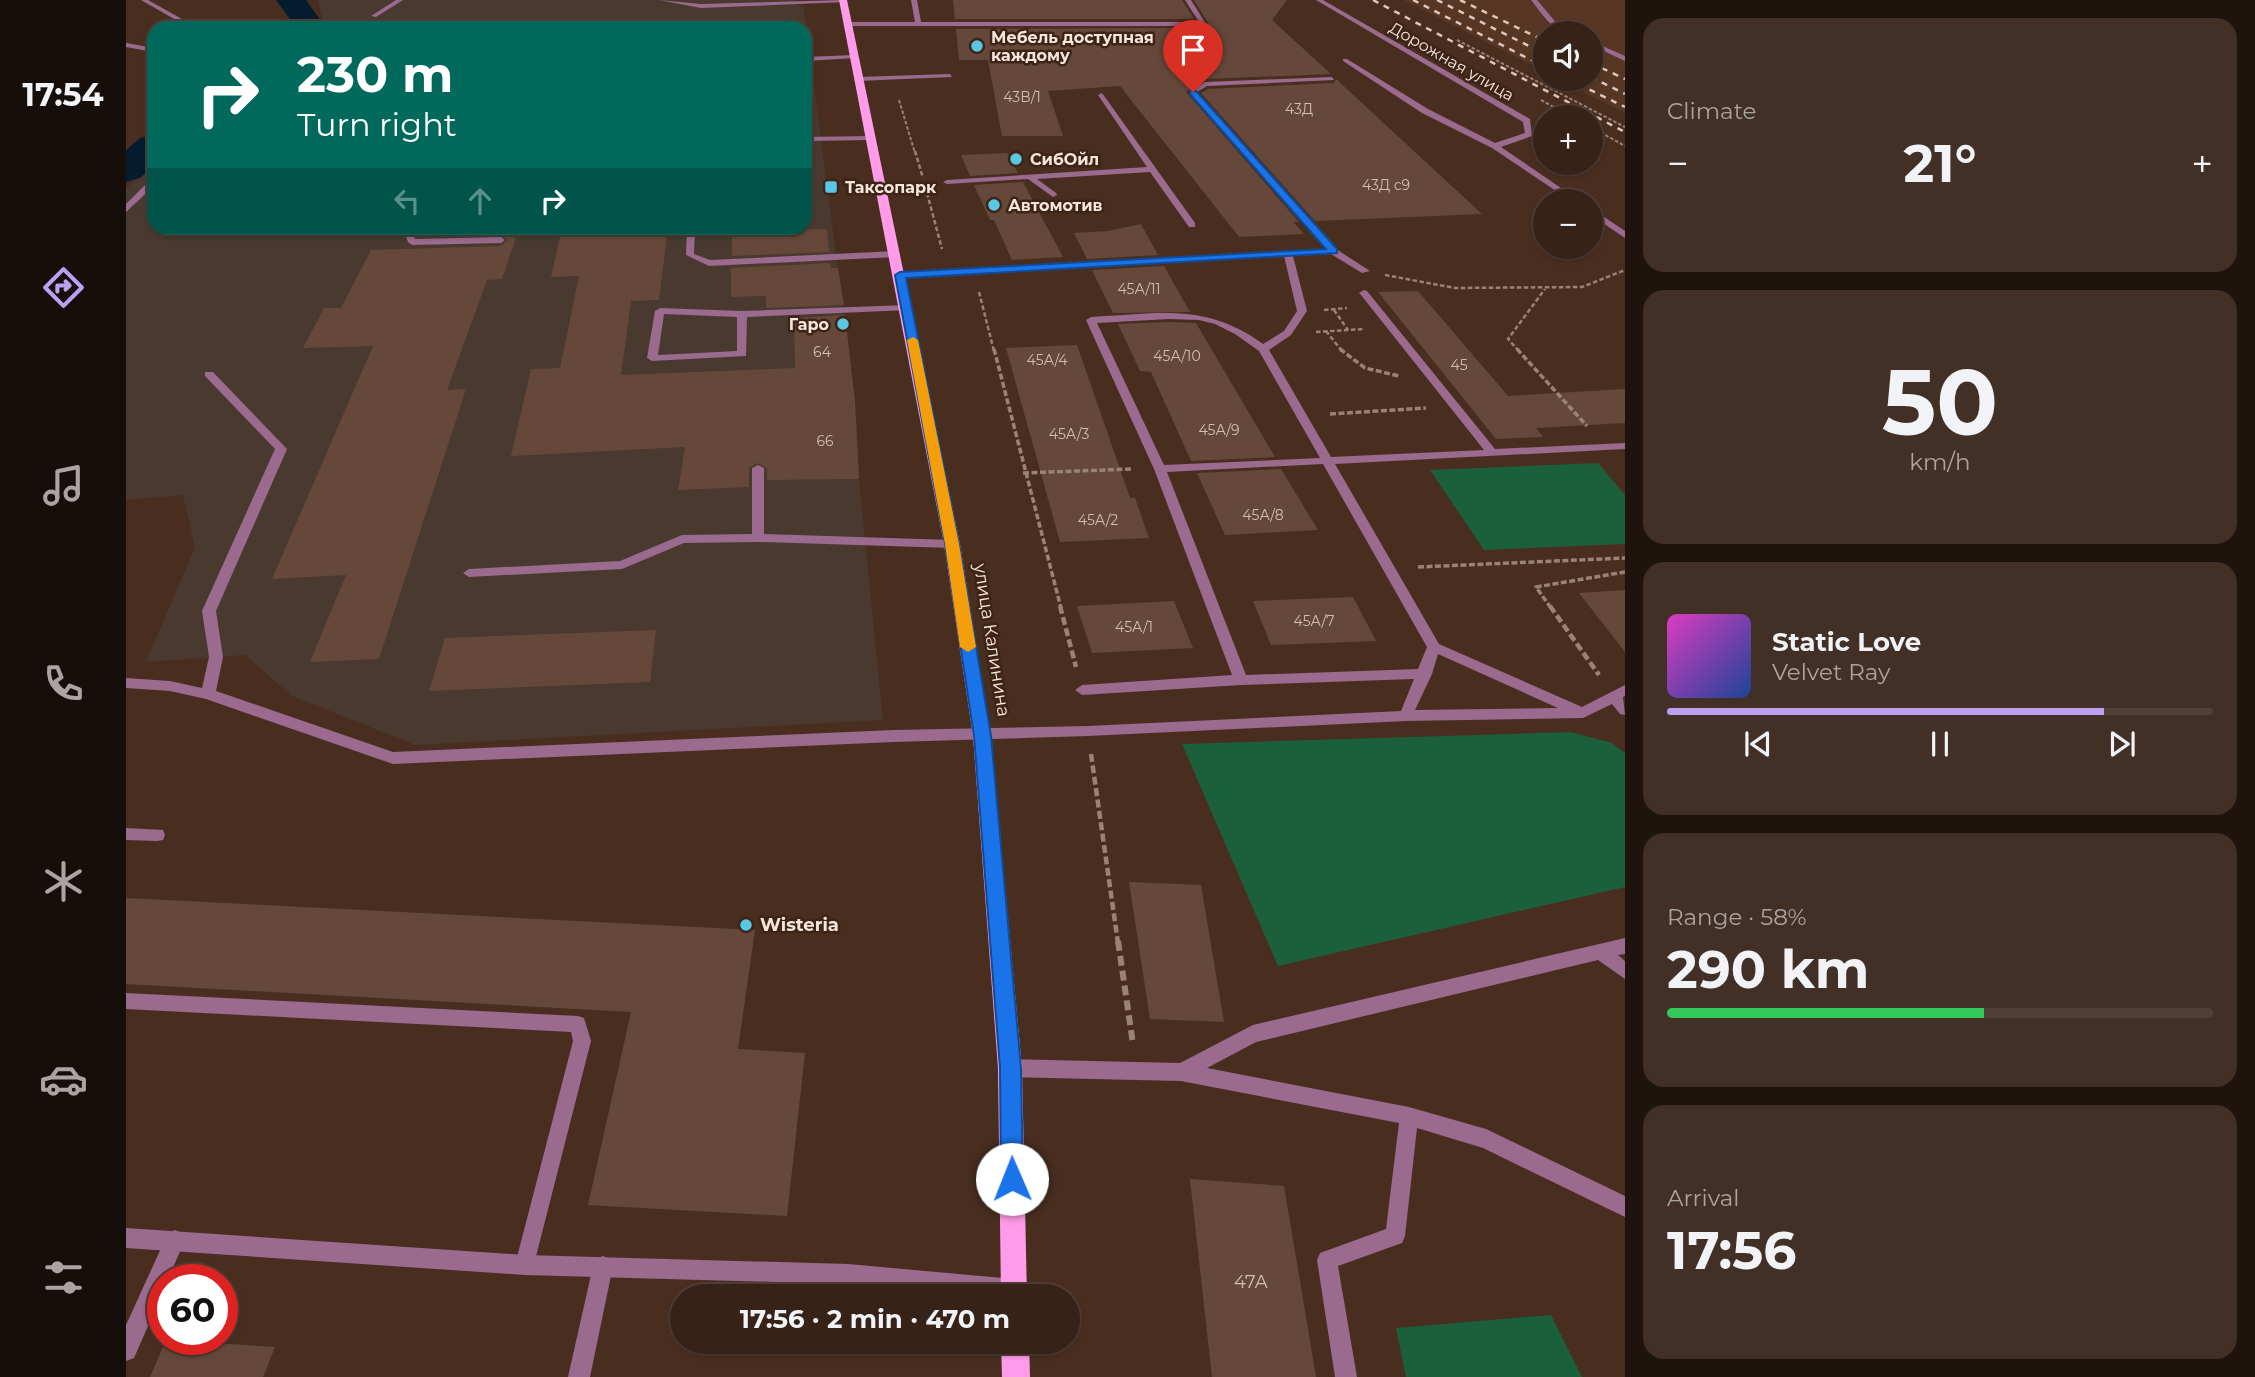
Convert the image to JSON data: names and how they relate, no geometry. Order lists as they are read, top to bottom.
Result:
{
  "streets": {
    "main road": ["улица Калинина"],
    "street": ["Дорожная улица"]
  },
  "places": {
    "other": [
      "Мебель доступная каждому",
      "СибОйл",
      "Автомотив",
      "Гаро",
      "Wisteria"
    ],
    "transit": ["Таксопарк"]
  },
  "house_numbers": [
    "43В/1",
    "43Д",
    "43Д с9",
    "45А/11",
    "64",
    "45А/10",
    "45А/4",
    "45",
    "45А/9",
    "45А/3",
    "66",
    "45А/8",
    "45А/2",
    "45А/7",
    "45А/1",
    "47А"
  ],
  "page": {
    "tabs": "17:54",
    "tile": [
      "Climate",
      ["50", "km/h"],
      ["Range · 58%", "290 km"],
      ["Arrival", "17:56"]
    ],
    "map_buttons": ["+", "−"],
    "turn": ["230 m", "Turn right"],
    "heat": ["−", "21°", "+"],
    "song": ["Static Love", "Velvet Ray"],
    "limit": "60",
    "trip": "17:56 · 2 min · 470 m"
  }
}
